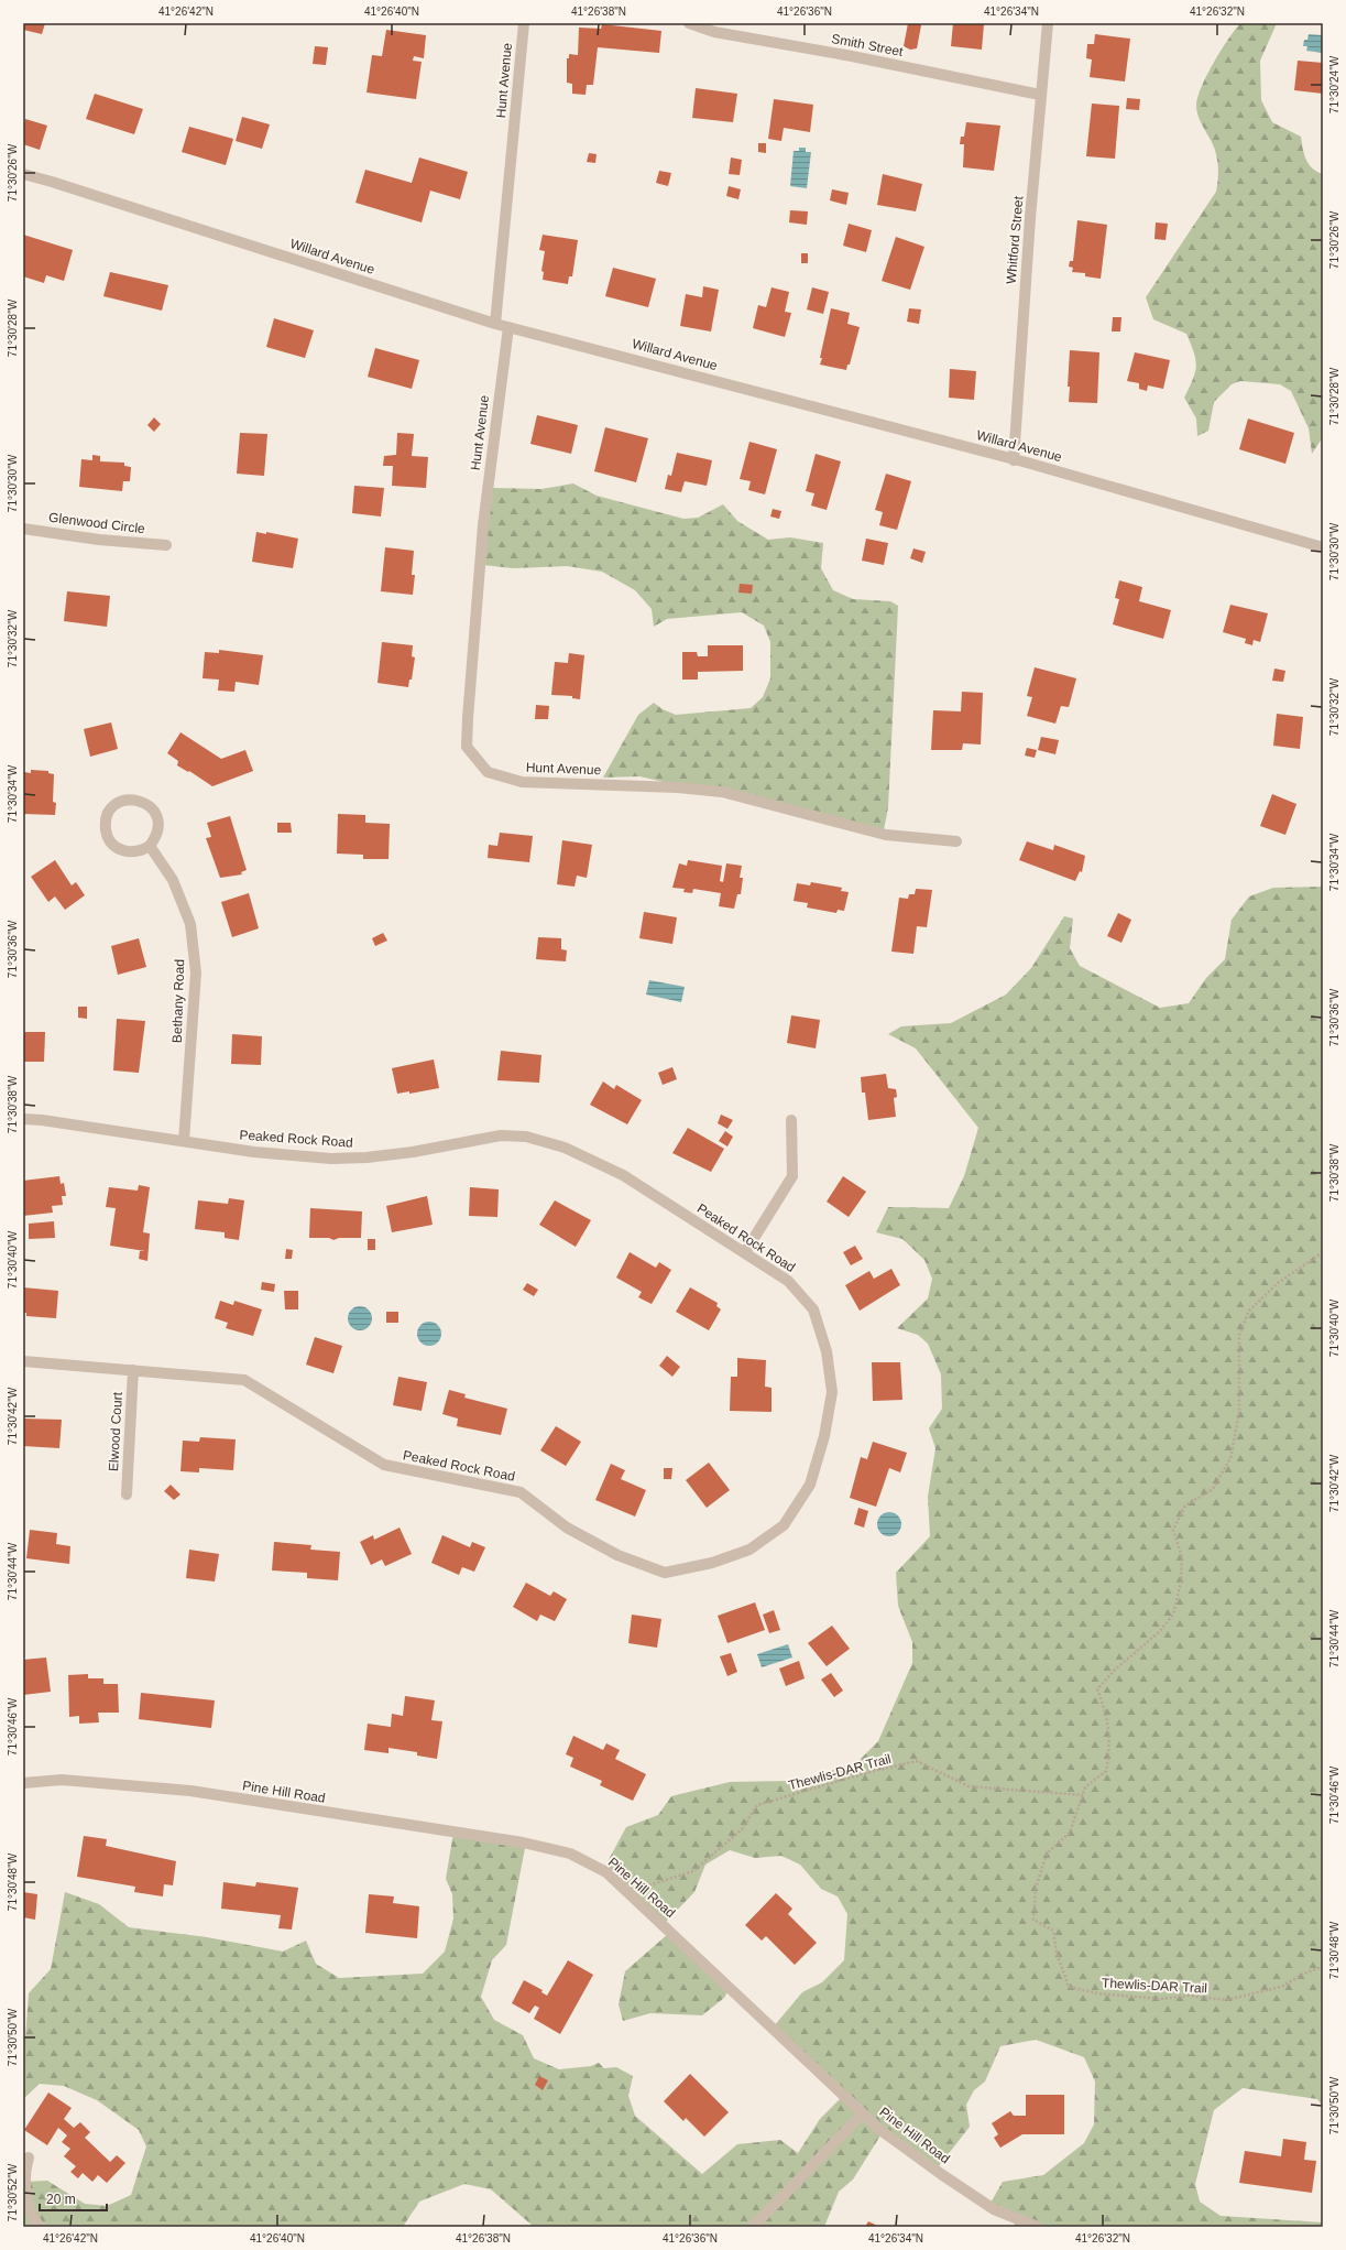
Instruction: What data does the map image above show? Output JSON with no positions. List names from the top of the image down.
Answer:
{
  "streets": {
    "street": [
      "Smith Street",
      "Hunt Avenue",
      "Whitford Street",
      "Willard Avenue",
      "Glenwood Circle",
      "Bethany Road",
      "Peaked Rock Road",
      "Elwood Court",
      "Pine Hill Road"
    ],
    "path": ["Thewlis-DAR Trail"]
  },
  "crossings": [
    ["Smith Street", "Whitford Street"],
    ["Hunt Avenue", "Willard Avenue"],
    ["Whitford Street", "Willard Avenue"],
    ["Bethany Road", "Peaked Rock Road"],
    ["Peaked Rock Road", "Elwood Court"],
    ["Thewlis-DAR Trail", "Pine Hill Road"]
  ],
  "scale_bar": "20 m",
  "coordinates": [
    "41°26'42\"N",
    "41°26'40\"N",
    "41°26'38\"N",
    "41°26'36\"N",
    "41°26'34\"N",
    "41°26'32\"N",
    "71°30'24\"W",
    "71°30'26\"W",
    "71°30'28\"W",
    "71°30'30\"W",
    "71°30'32\"W",
    "71°30'34\"W",
    "71°30'36\"W",
    "71°30'38\"W",
    "71°30'40\"W",
    "71°30'42\"W",
    "71°30'44\"W",
    "71°30'46\"W",
    "71°30'48\"W",
    "71°30'50\"W",
    "71°30'52\"W"
  ]
}
